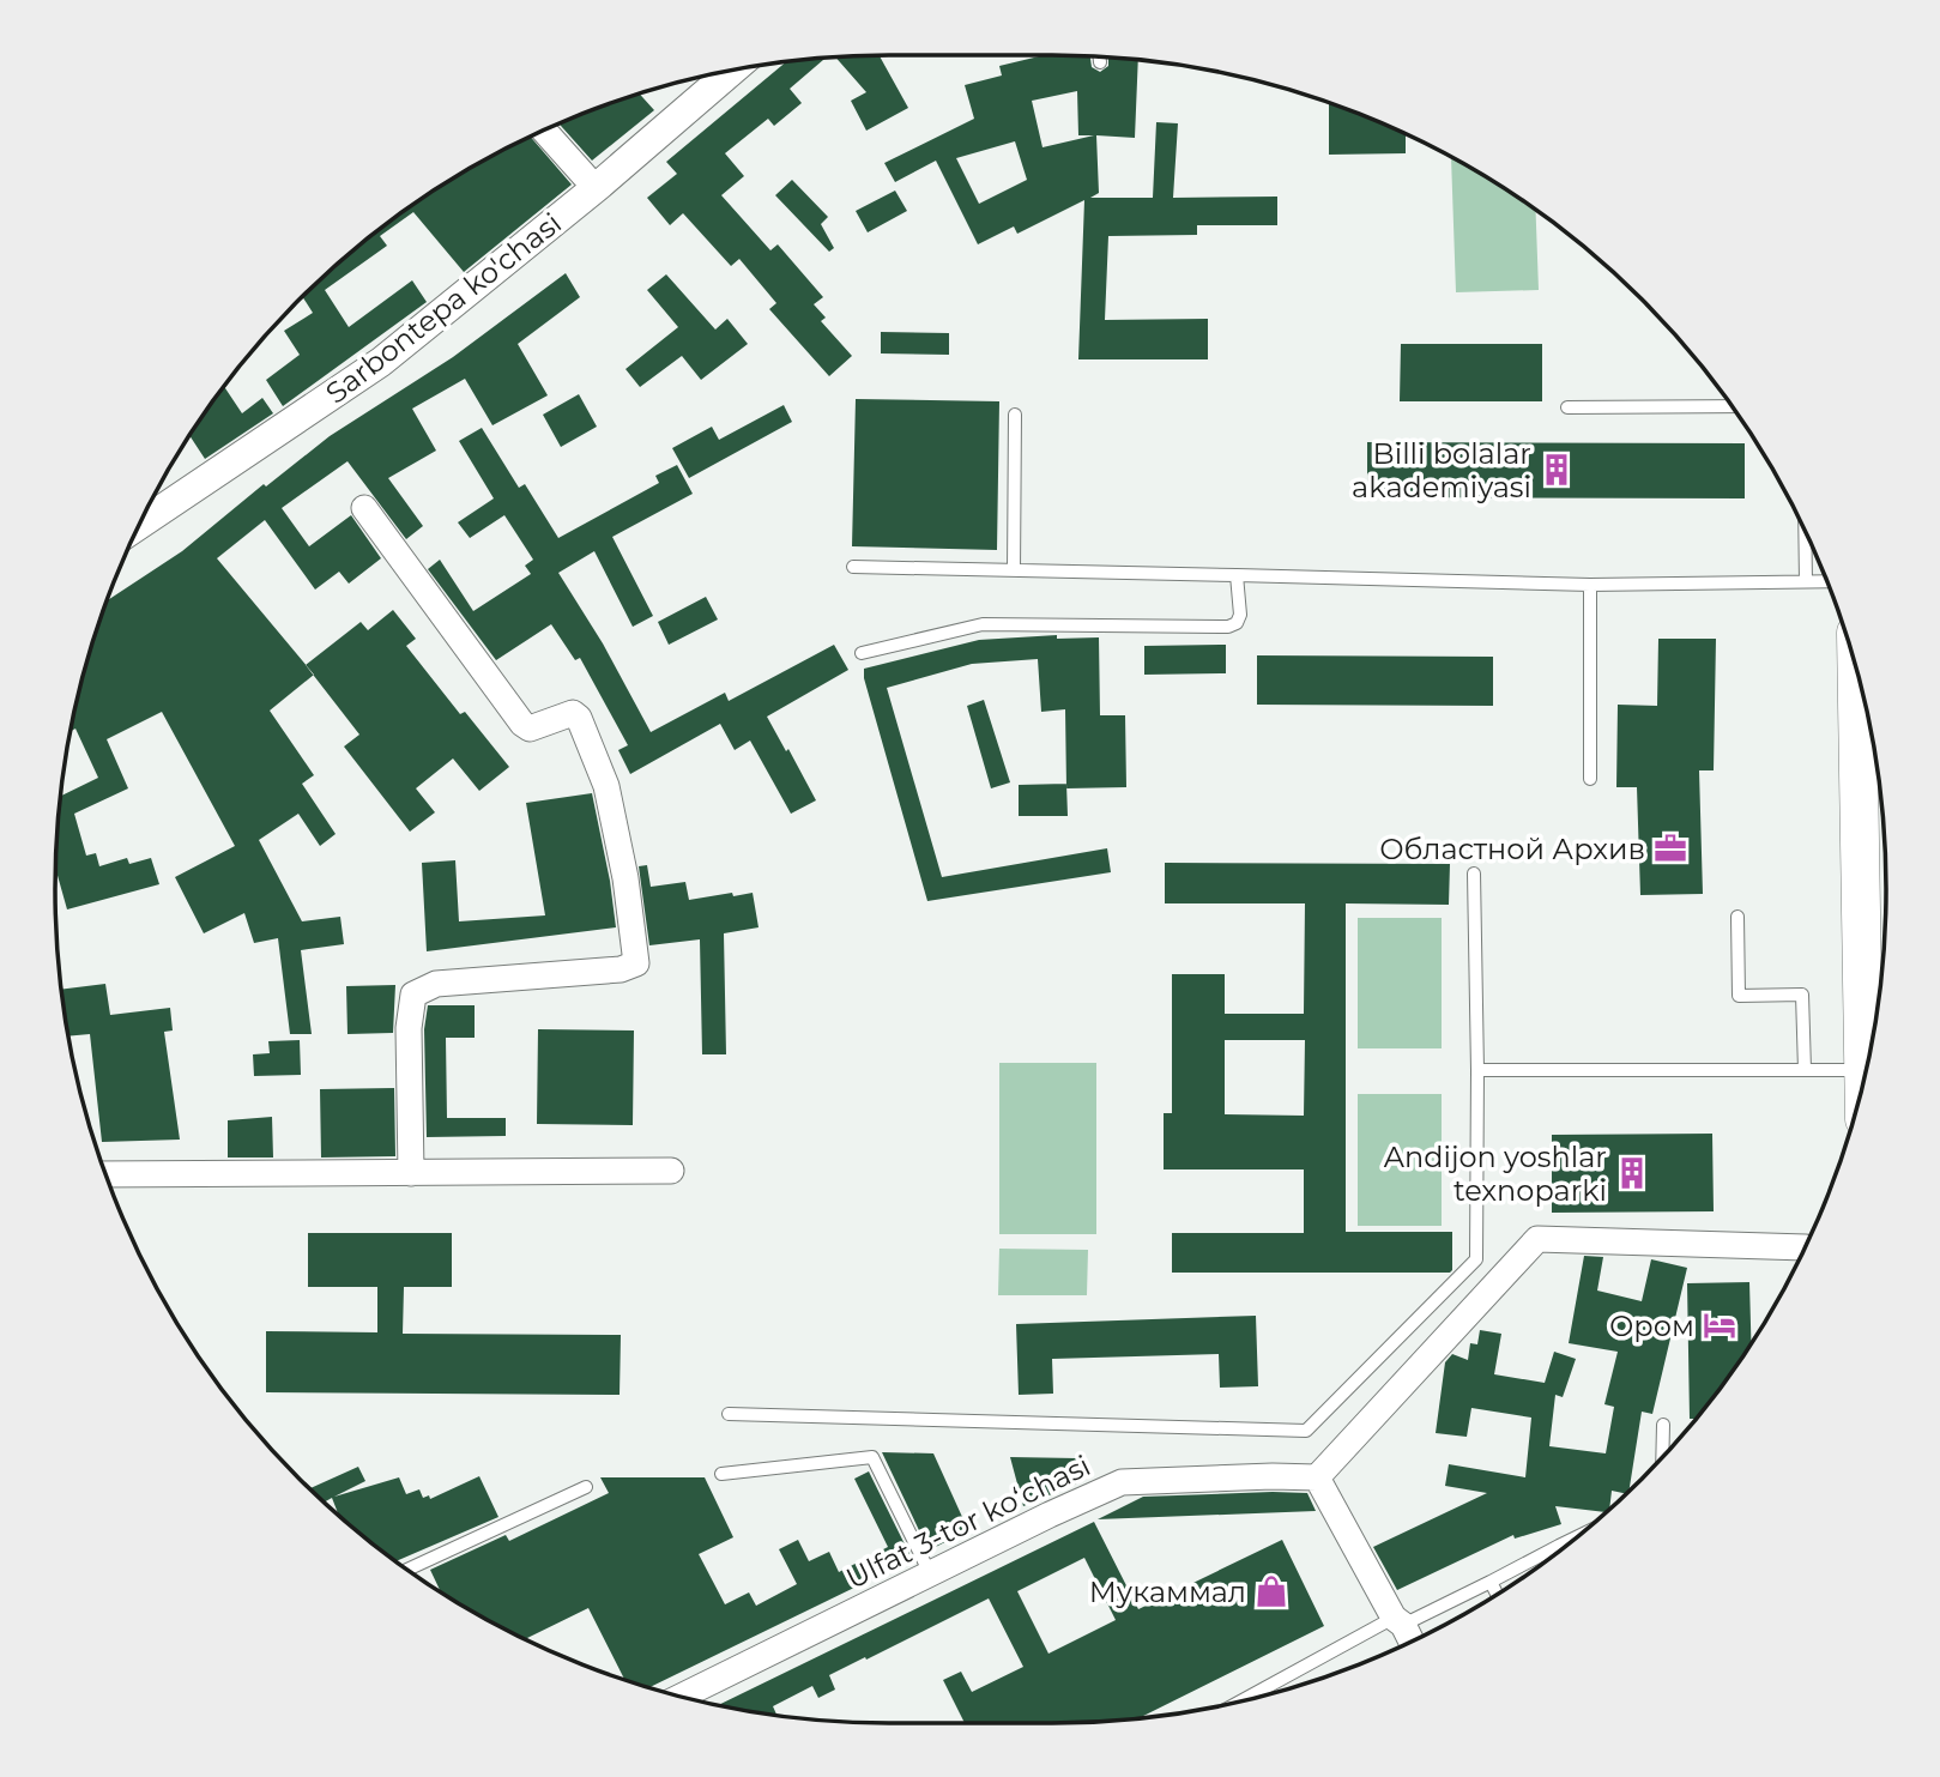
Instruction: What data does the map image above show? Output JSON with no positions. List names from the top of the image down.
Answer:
{
  "streets": {
    "street": ["Sarbontepa ko'chasi", "Ulfat 3-tor koʻchasi"]
  },
  "places": {
    "building": ["Billi bolalar akademiyasi", "Andijon yoshlar texnoparki"],
    "office": ["Областной Архив"],
    "hotel": ["Ором"],
    "shop": ["Мукаммал"]
  }
}
